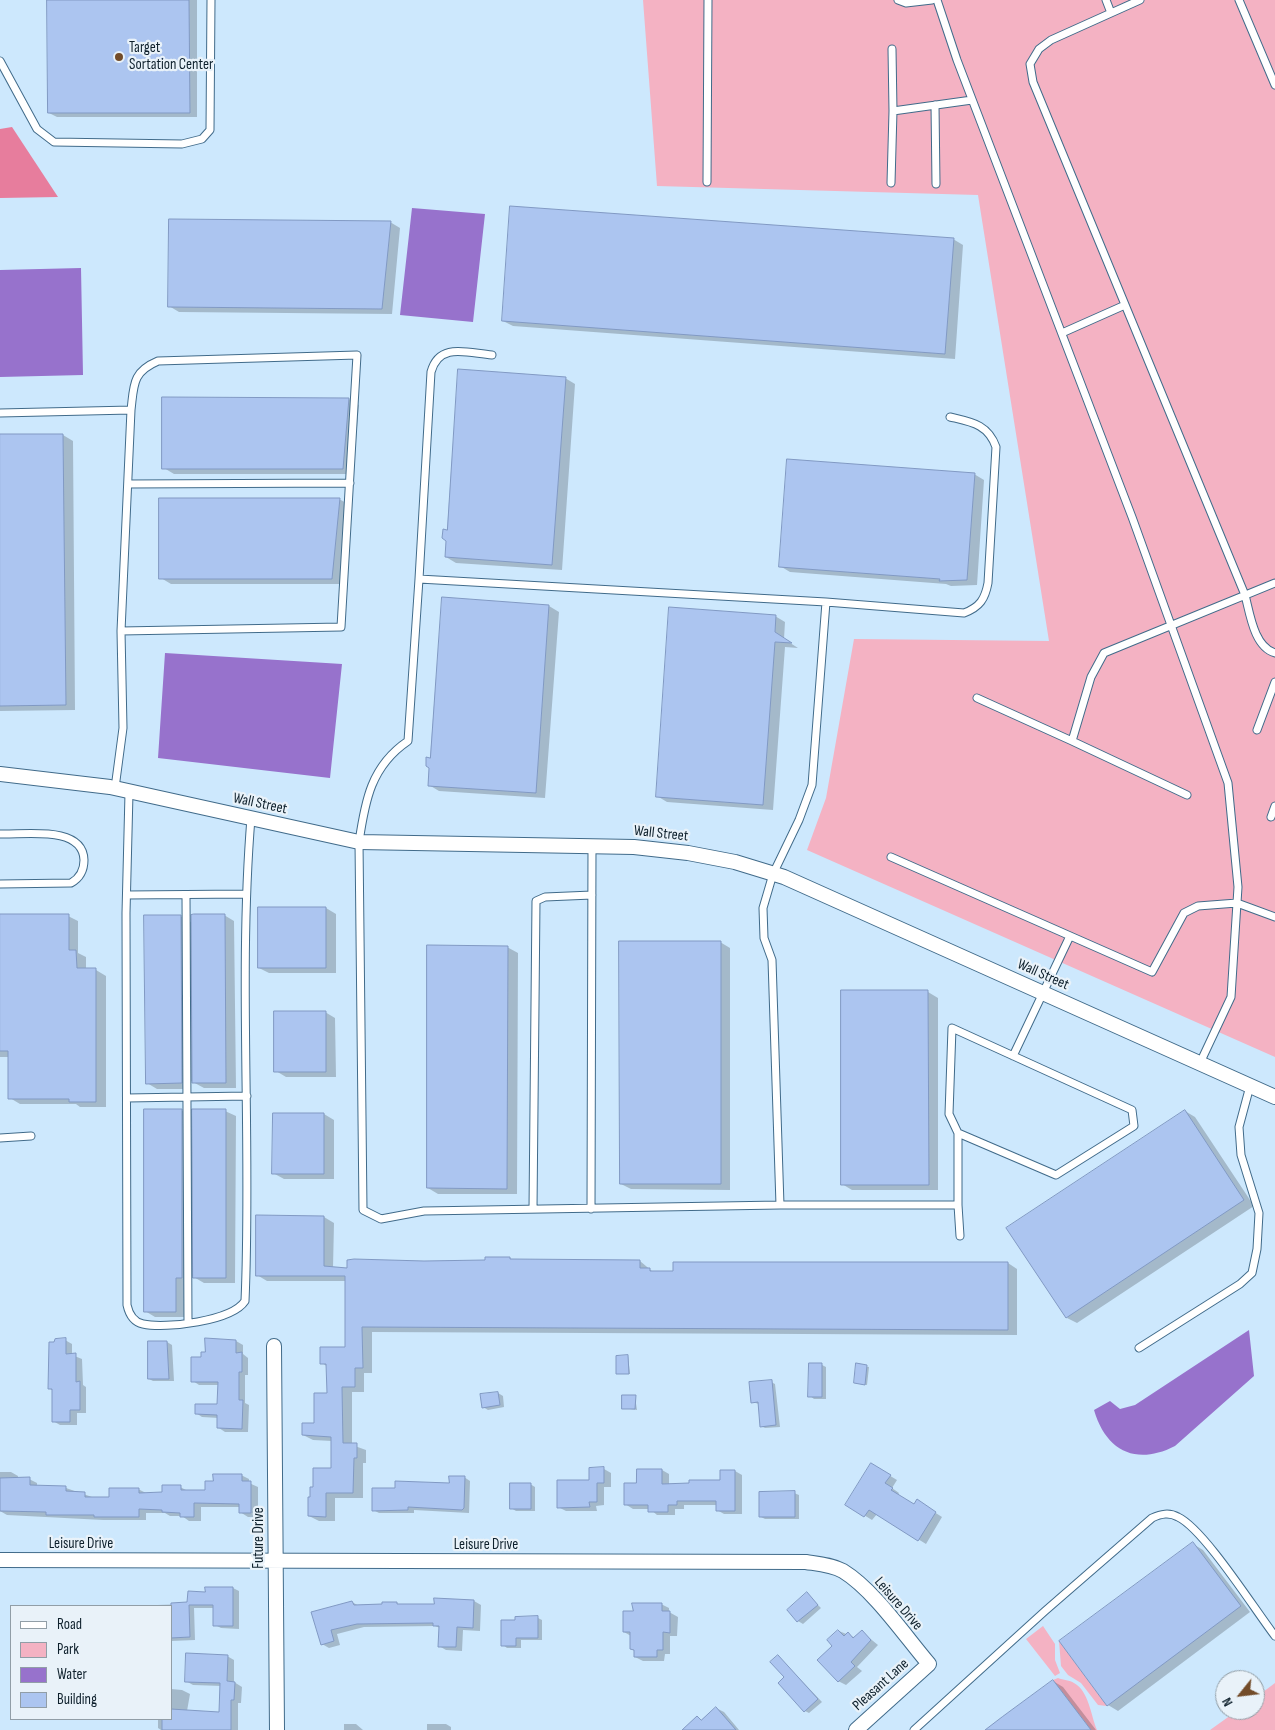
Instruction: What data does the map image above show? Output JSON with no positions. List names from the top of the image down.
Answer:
{
  "streets": {
    "street": [
      "Wall Street",
      "Future Drive",
      "Leisure Drive",
      "Pleasant Lane"
    ]
  },
  "crossings": [
    ["Future Drive", "Leisure Drive"],
    ["Leisure Drive", "Pleasant Lane"]
  ],
  "places": ["Target Sortation Center"],
  "legend": [
    "Road",
    "Park",
    "Water",
    "Building"
  ],
  "north": "bottom left"
}
